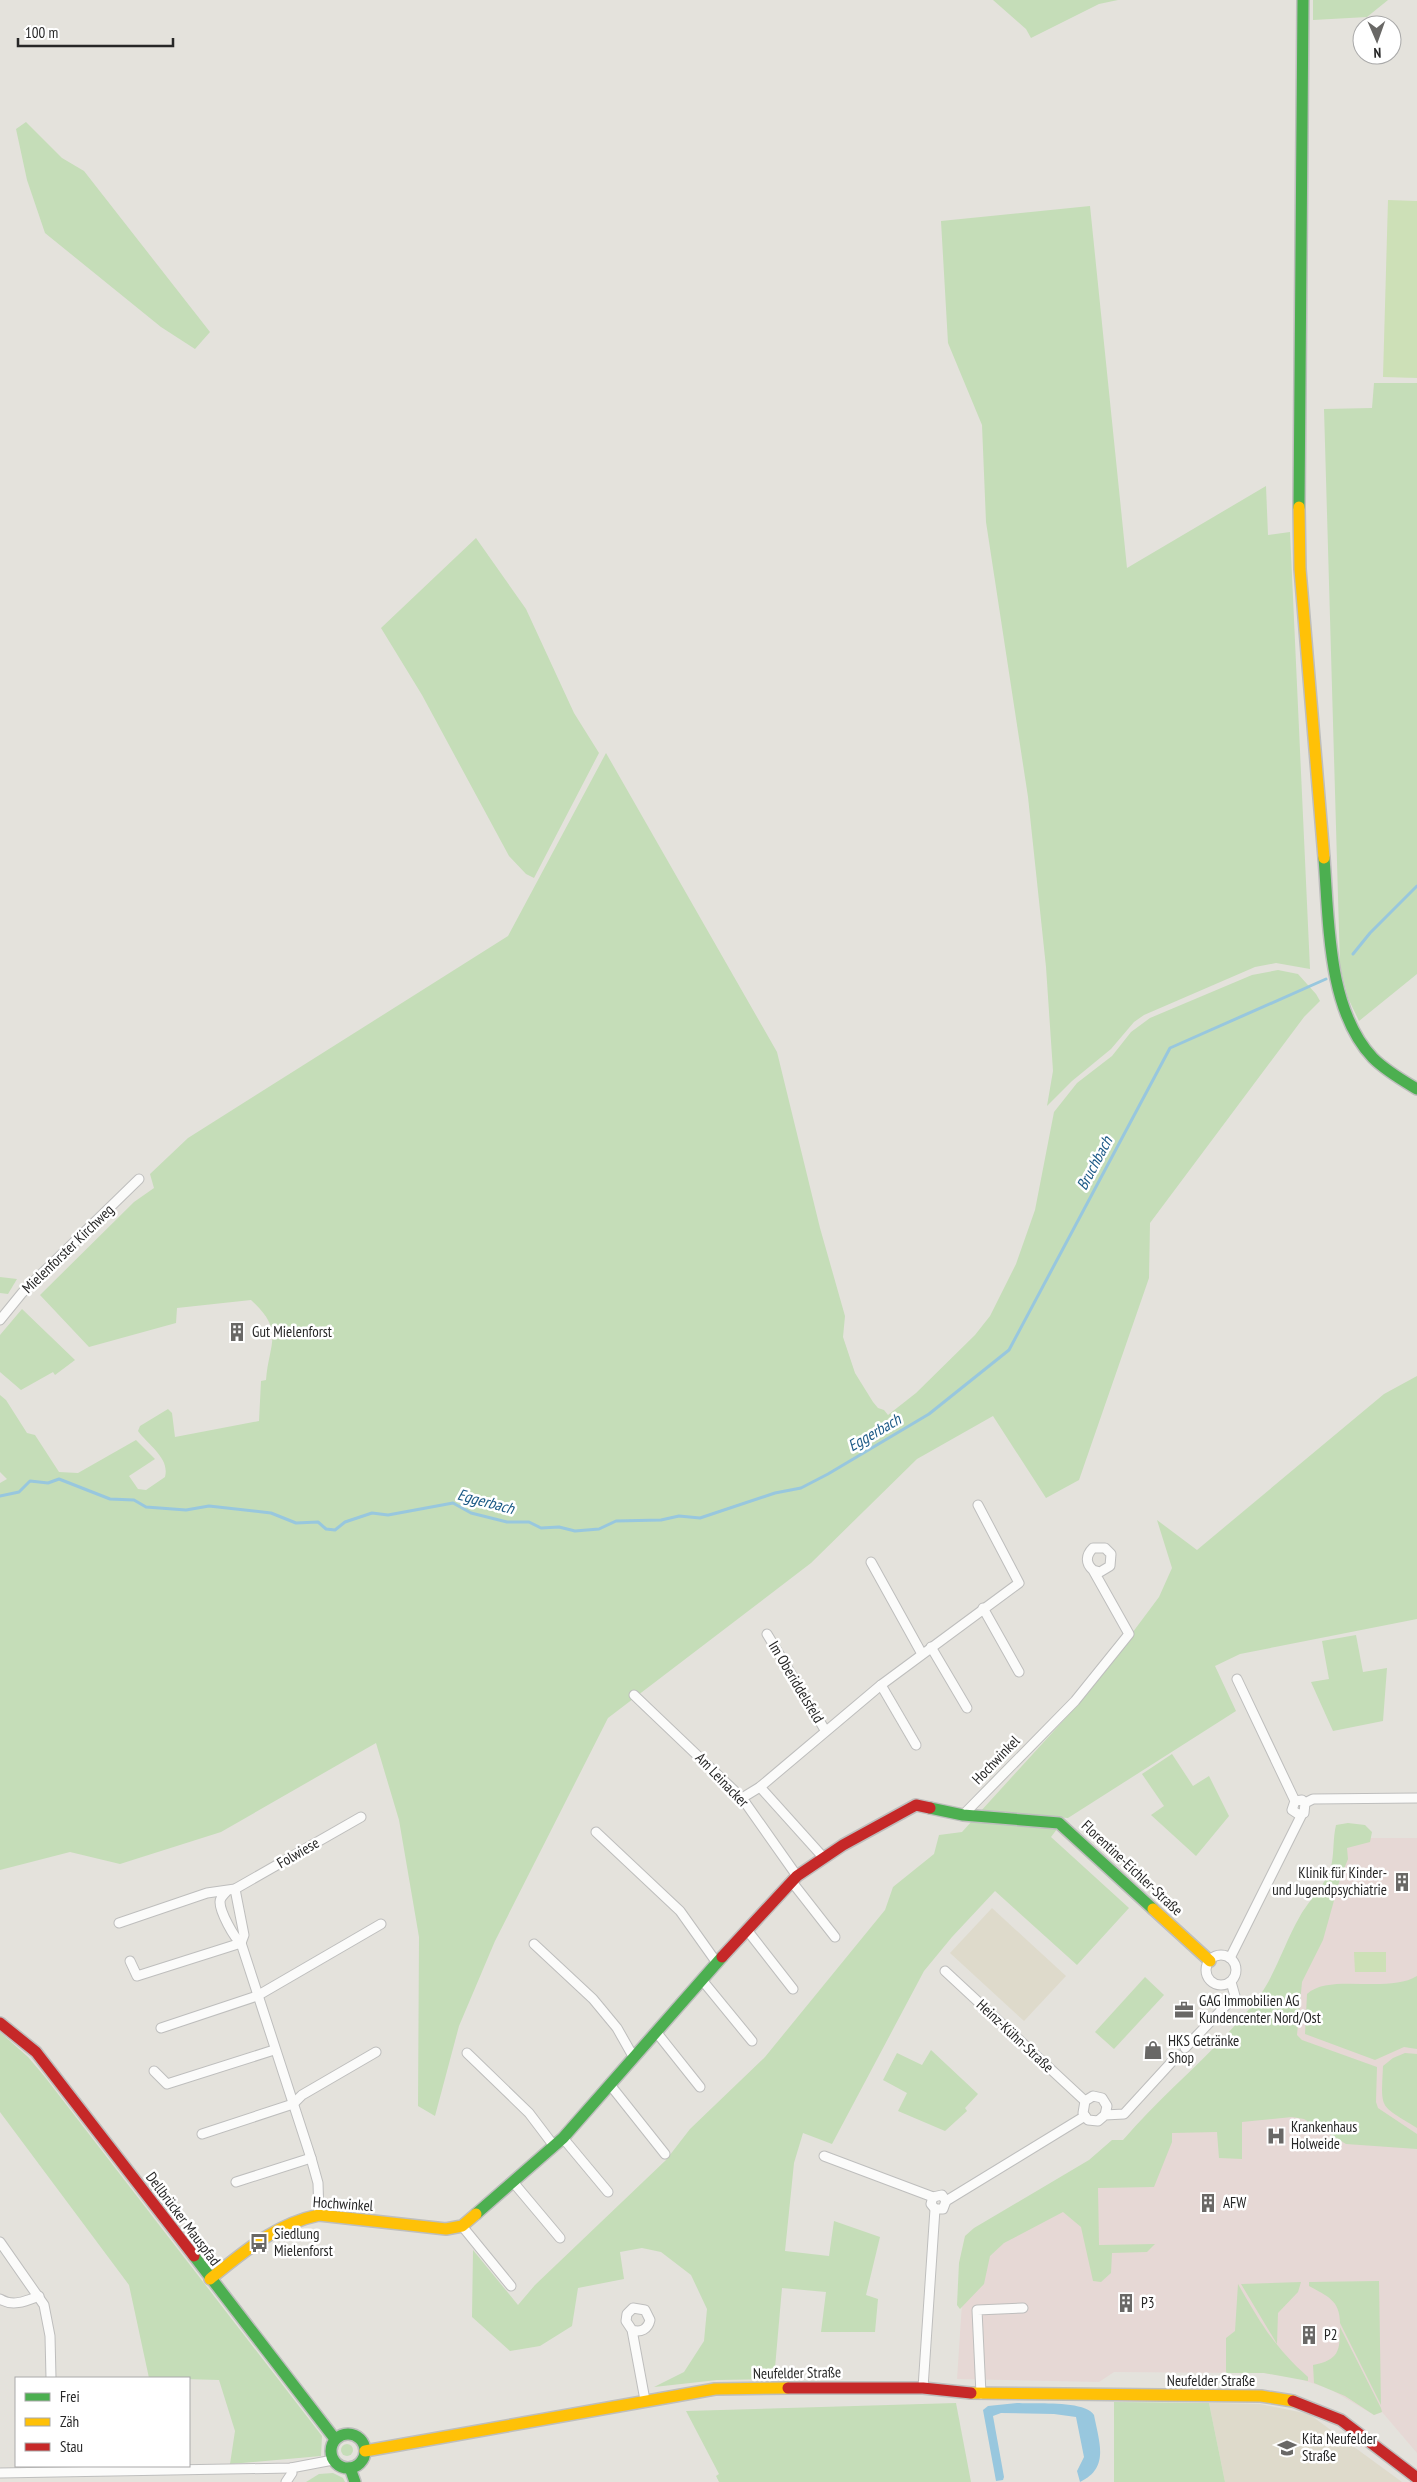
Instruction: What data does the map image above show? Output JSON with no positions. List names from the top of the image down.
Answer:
{
  "streets": {
    "street": [
      "Mielenforster Kirchweg",
      "Im Oberiddelsfeld",
      "Hochwinkel",
      "Am Leinacker",
      "Folwiese",
      "Florentine-Eichler-Straße",
      "Heinz-Kühn-Straße",
      "Dellbrücker Mauspfad",
      "Neufelder Straße"
    ]
  },
  "crossings": [
    ["Im Oberiddelsfeld", "Am Leinacker"],
    ["Hochwinkel", "Florentine-Eichler-Straße"],
    ["Hochwinkel", "Dellbrücker Mauspfad"],
    ["Dellbrücker Mauspfad", "Neufelder Straße"]
  ],
  "water": ["Bruchbach", "Eggerbach"],
  "places": {
    "building": [
      "Gut Mielenforst",
      "Klinik für Kinder- und Jugendpsychiatrie",
      "AFW",
      "P3",
      "P2"
    ],
    "office": ["GAG Immobilien AG Kundencenter Nord/Ost"],
    "shop": ["HKS Getränke Shop"],
    "hospital": ["Krankenhaus Holweide"],
    "bus stop": ["Siedlung Mielenforst"],
    "school or university": ["Kita Neufelder Straße"]
  },
  "legend": ["Frei", "Zäh", "Stau"],
  "scale_bar": "100 m",
  "north": "bottom"
}
